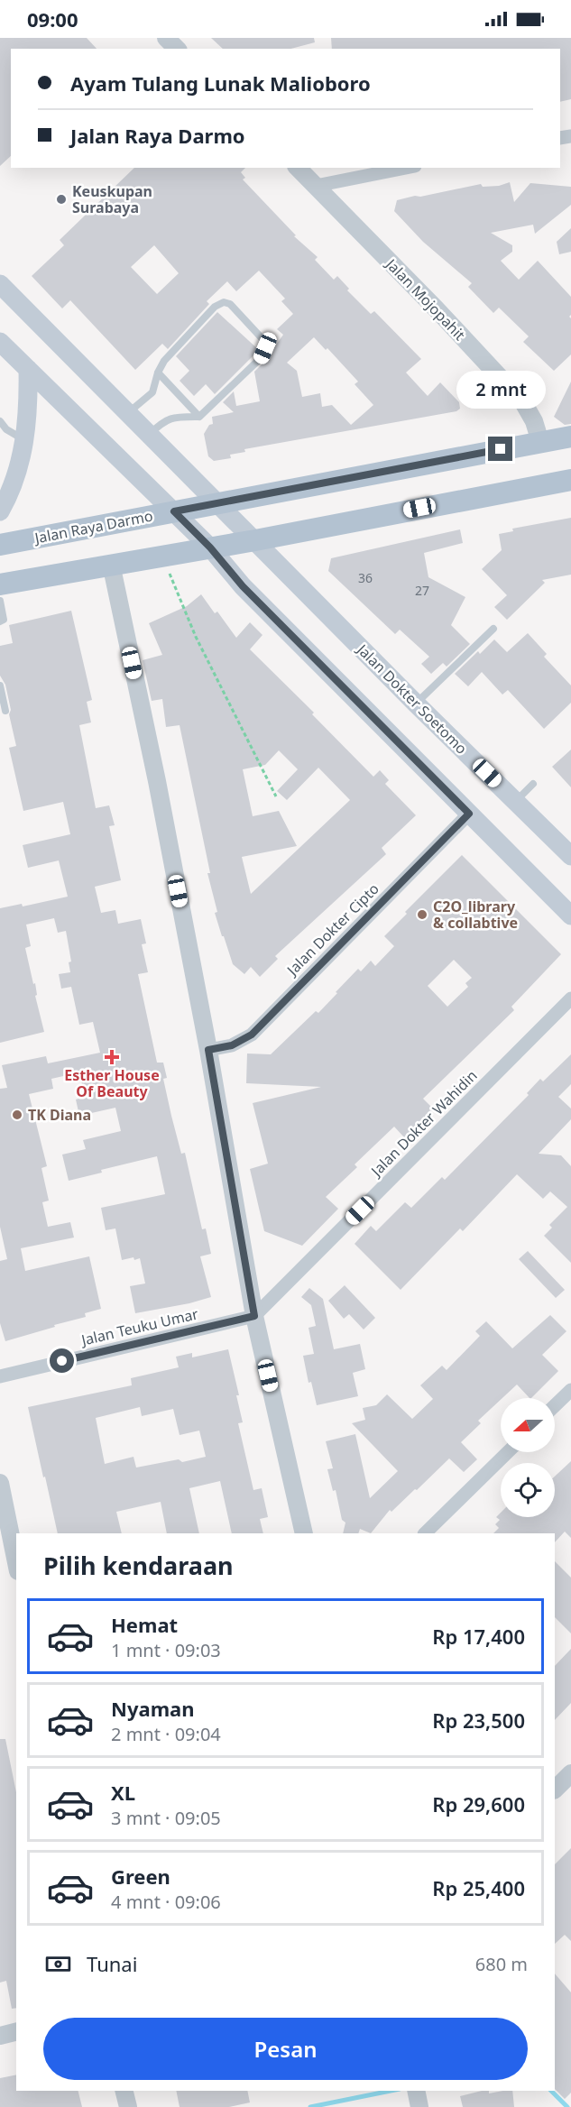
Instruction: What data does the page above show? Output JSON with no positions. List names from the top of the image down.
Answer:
{
  "streets": {
    "main road": ["Jalan Raya Darmo", "Jalan Dokter Soetomo"],
    "street": [
      "Jalan Mojopahit",
      "Jalan Dokter Cipto",
      "Jalan Dokter Wahidin",
      "Jalan Teuku Umar"
    ]
  },
  "crossings": [
    ["Jalan Mojopahit", "Jalan Raya Darmo"],
    ["Jalan Raya Darmo", "Jalan Dokter Soetomo"],
    ["Jalan Dokter Wahidin", "Jalan Teuku Umar"]
  ],
  "places": {
    "other": ["Keuskupan Surabaya", "C2O_library & collabtive", "TK Diana"],
    "health": ["Esther House Of Beauty"]
  },
  "house_numbers": ["36", "27"],
  "north": "left",
  "page": {
    "status": "09:00",
    "banner": ["Ayam Tulang Lunak Malioboro", "Jalan Raya Darmo"],
    "bubble": "2 mnt",
    "heading": "Pilih kendaraan",
    "list": [
      {
        "name": "Hemat",
        "note": "1 mnt · 09:03",
        "value": "Rp 17,400"
      },
      {
        "name": "Nyaman",
        "note": "2 mnt · 09:04",
        "value": "Rp 23,500"
      },
      {
        "name": "XL",
        "note": "3 mnt · 09:05",
        "value": "Rp 29,600"
      },
      {
        "name": "Green",
        "note": "4 mnt · 09:06",
        "value": "Rp 25,400"
      }
    ],
    "pay": ["Tunai", "680 m"],
    "buttons": "Pesan"
  }
}
